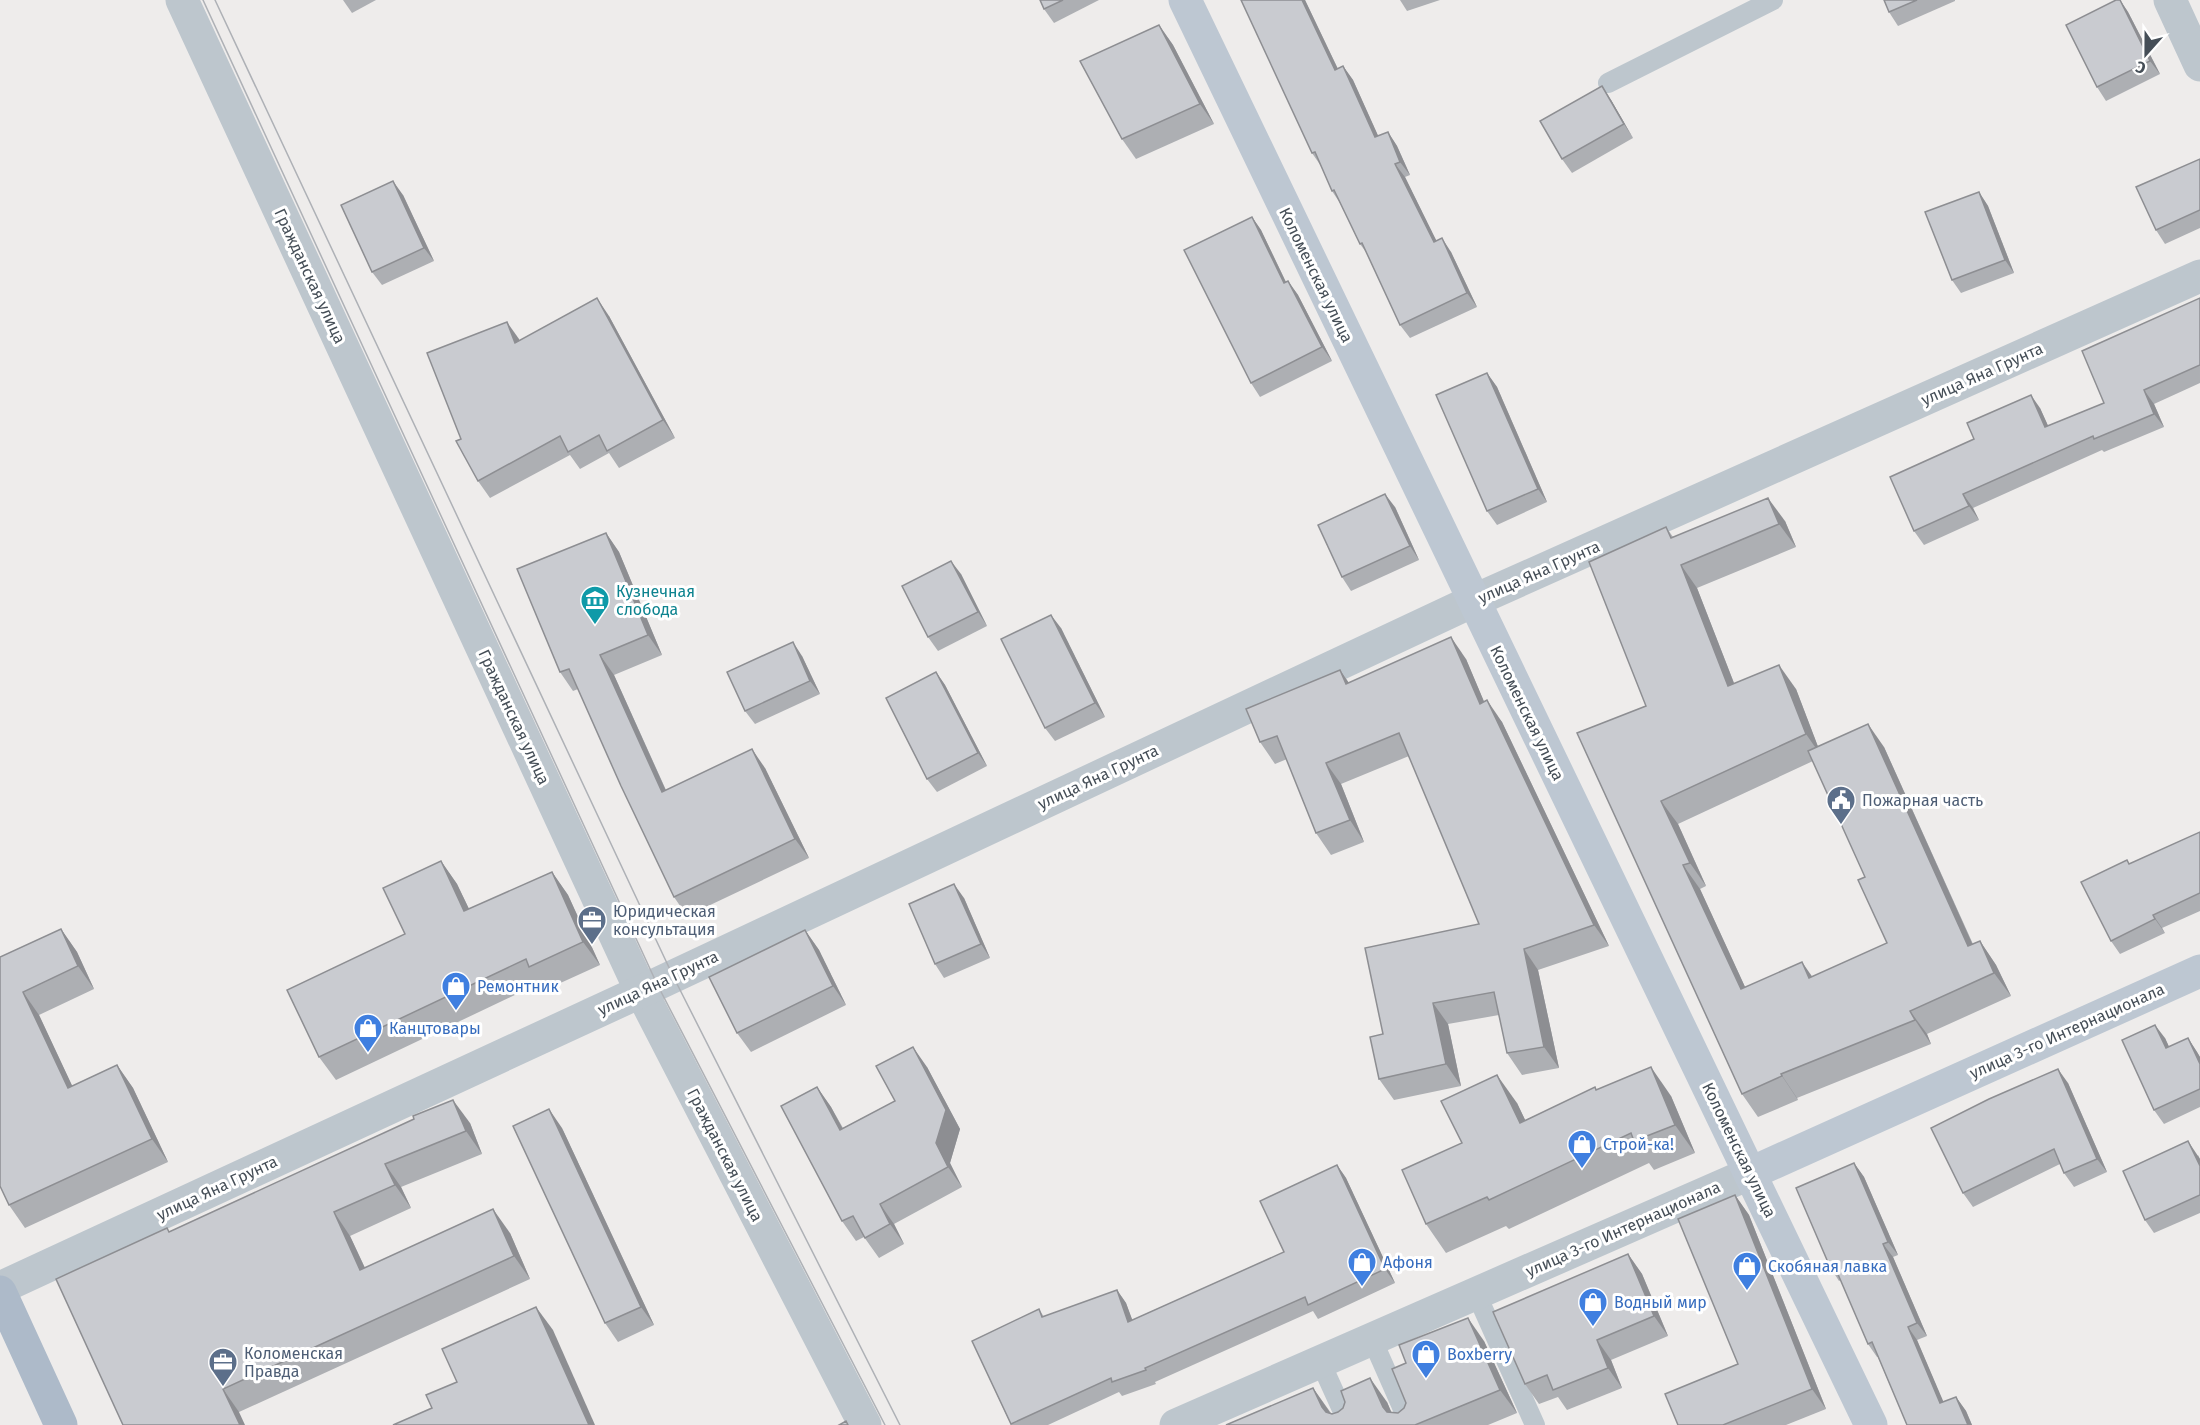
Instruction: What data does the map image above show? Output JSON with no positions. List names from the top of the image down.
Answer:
{
  "streets": {
    "street": [
      "Коломенская улица",
      "Гражданская улица",
      "улица Яна Грунта",
      "улица 3-го Интернационала"
    ]
  },
  "crossings": [
    ["Коломенская улица", "улица Яна Грунта"],
    ["Коломенская улица", "улица 3-го Интернационала"],
    ["Гражданская улица", "улица Яна Грунта"]
  ],
  "places": {
    "museum": ["Кузнечная слобода"],
    "public building": ["Пожарная часть"],
    "office": ["Юридическая консультация", "Коломенская Правда"],
    "shop": [
      "Ремонтник",
      "Канцтовары",
      "Строй-ка!",
      "Афоня",
      "Скобяная лавка",
      "Водный мир",
      "Boxberry"
    ]
  },
  "north": "bottom"
}
